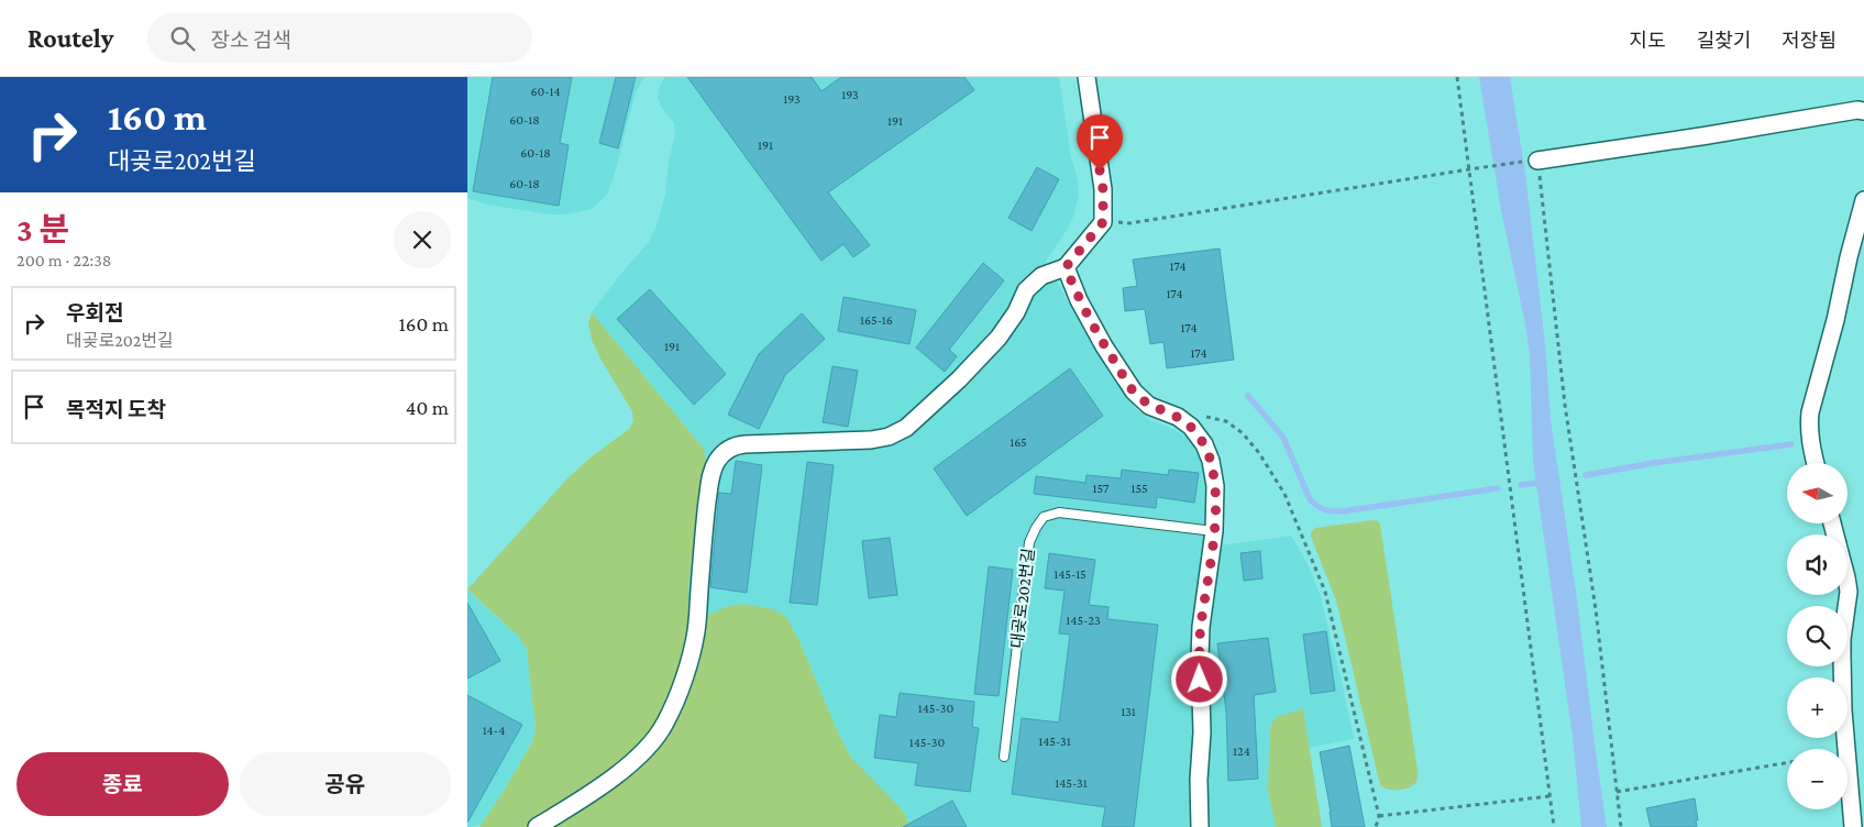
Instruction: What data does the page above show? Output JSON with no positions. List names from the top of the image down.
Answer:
{
  "streets": {
    "lane": ["대곶로202번길"]
  },
  "house_numbers": [
    "60-14",
    "193",
    "193",
    "60-18",
    "191",
    "191",
    "60-18",
    "60-18",
    "174",
    "174",
    "165-16",
    "174",
    "191",
    "174",
    "165",
    "157",
    "155",
    "145-15",
    "145-23",
    "145-30",
    "131",
    "14-4",
    "145-31",
    "145-30",
    "124",
    "145-31"
  ],
  "north": "left",
  "page": {
    "header": "Routely",
    "search": "장소 검색",
    "nav": ["지도", "길찾기", "저장됨"],
    "turn": ["160 m", "대곶로202번길"],
    "heading": ["3 분", "200 m · 22:38"],
    "list": [
      {
        "name": "우회전",
        "note": "대곶로202번길",
        "value": "160 m"
      },
      {
        "name": "목적지 도착",
        "value": "40 m"
      }
    ],
    "map_buttons": ["+", "−"],
    "buttons": ["종료", "공유"]
  }
}
